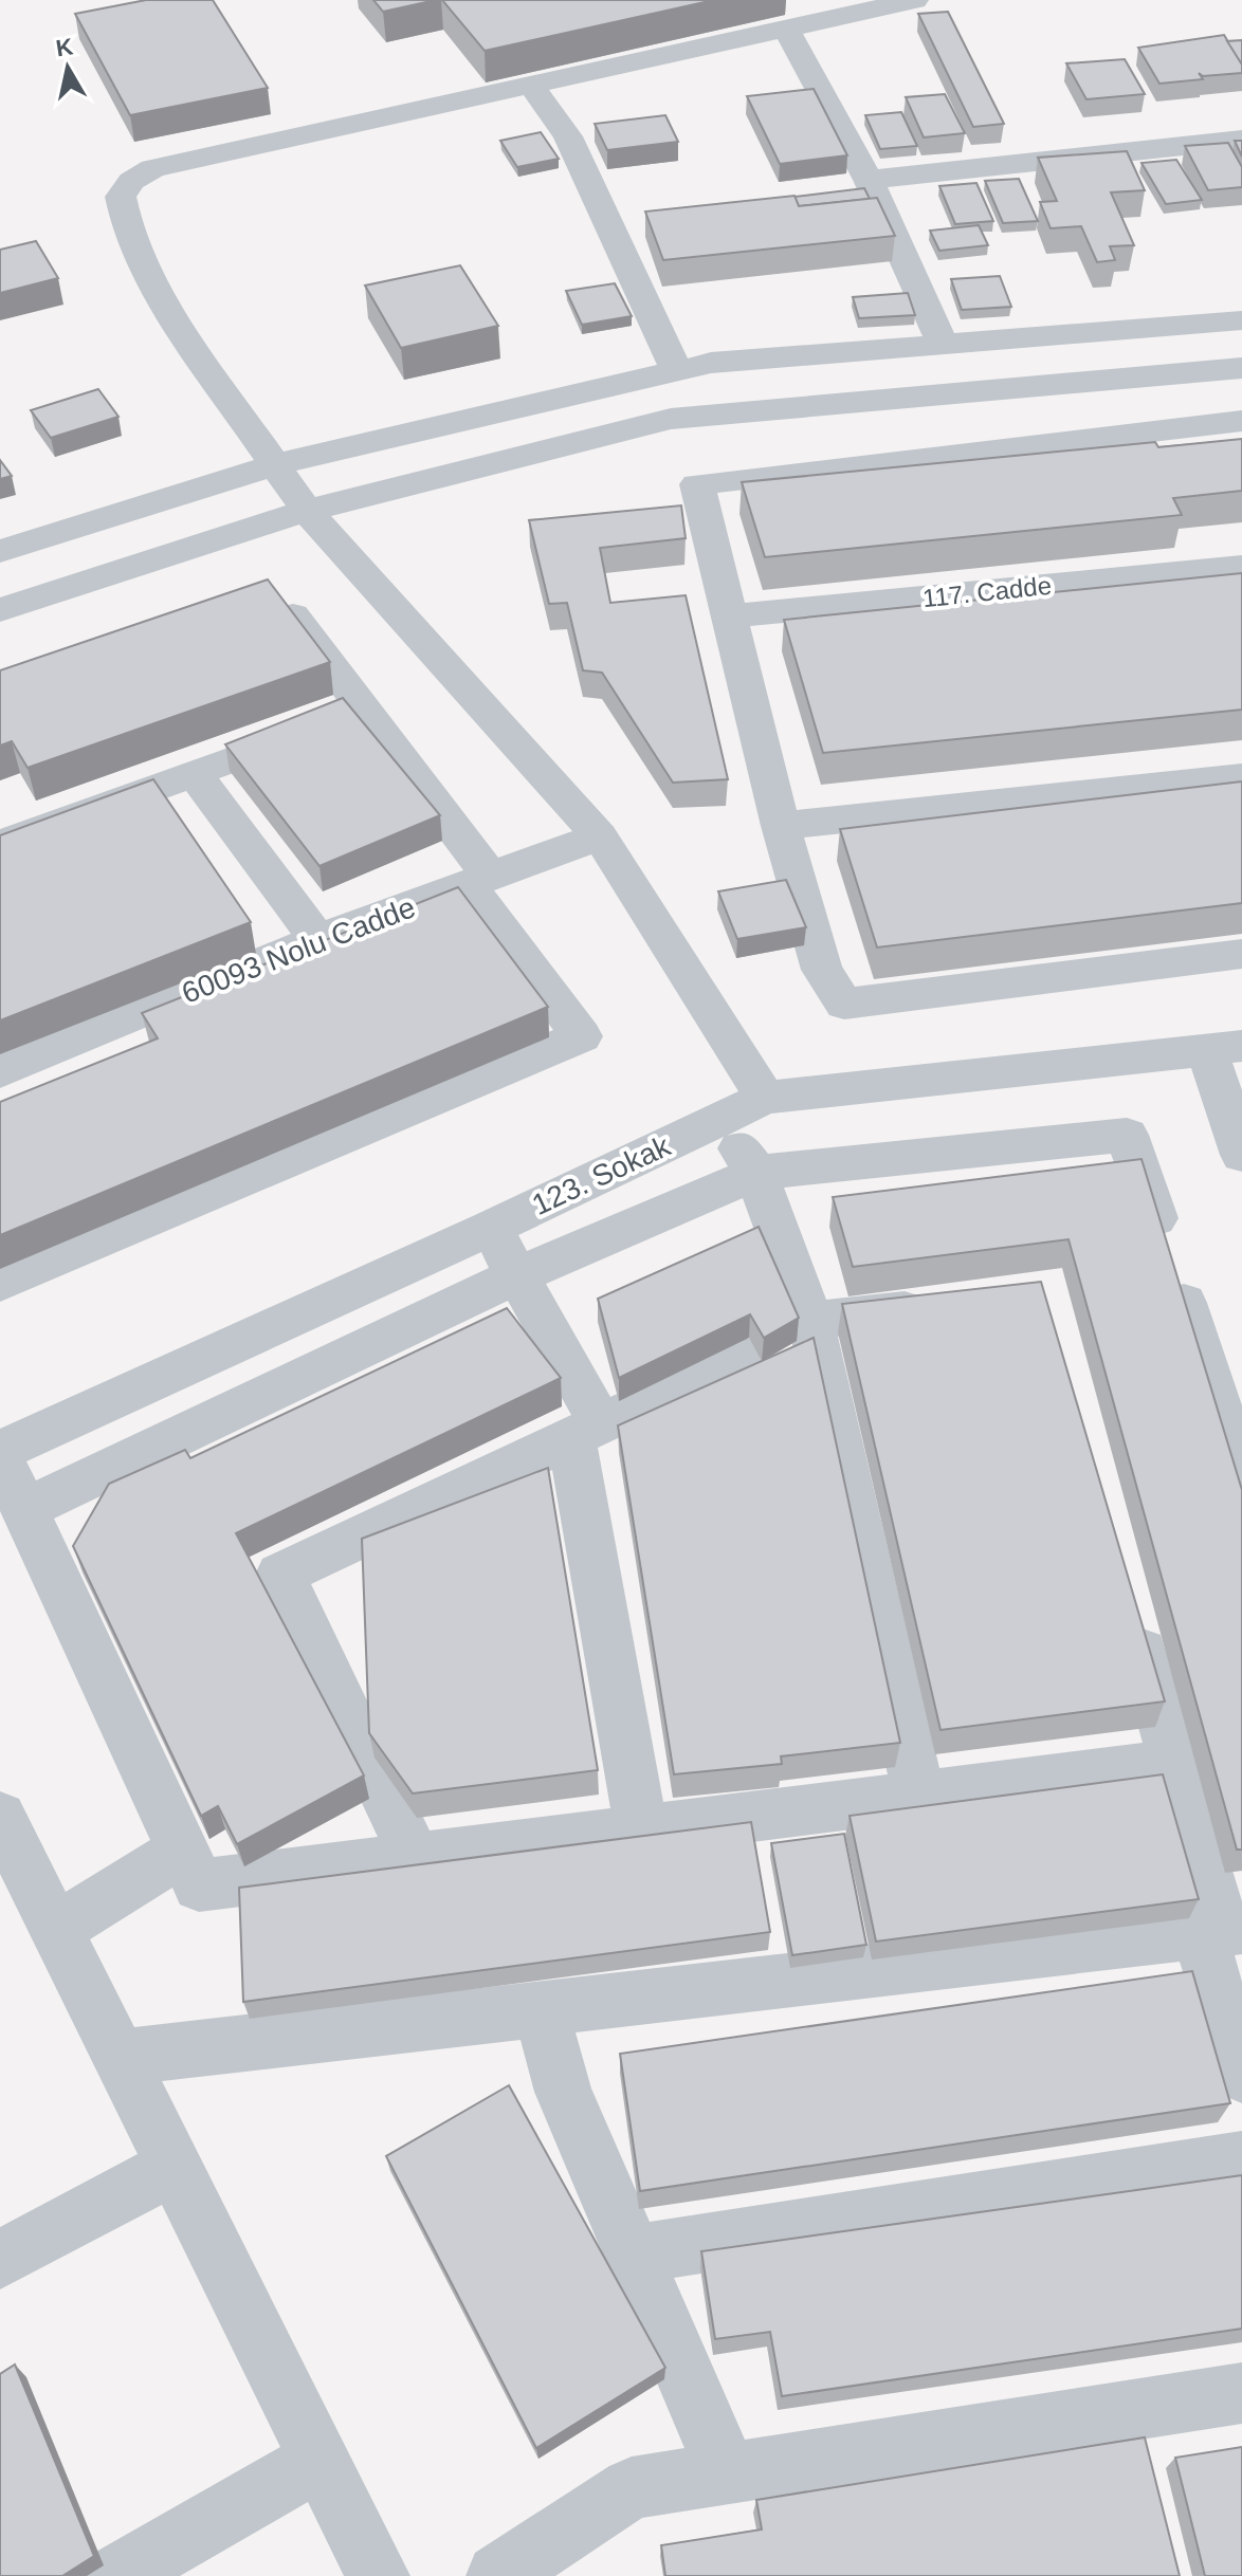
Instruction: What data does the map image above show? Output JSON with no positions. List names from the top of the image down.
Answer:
{
  "streets": {
    "street": ["117. Cadde", "60093 Nolu Cadde", "123. Sokak"]
  },
  "north": "top"
}
